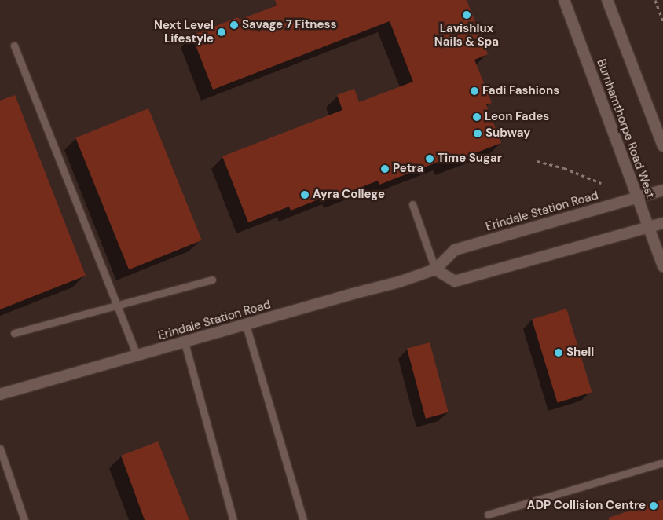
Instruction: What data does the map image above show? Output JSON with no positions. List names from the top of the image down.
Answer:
{
  "streets": {
    "street": ["Burnhamthorpe Road West", "Erindale Station Road"]
  },
  "crossings": [
    ["Burnhamthorpe Road West", "Erindale Station Road"]
  ],
  "places": [
    "Lavishlux Nails & Spa",
    "Savage 7 Fitness",
    "Next Level Lifestyle",
    "Fadi Fashions",
    "Leon Fades",
    "Subway",
    "Time Sugar",
    "Petra",
    "Ayra College",
    "Shell",
    "ADP Collision Centre"
  ]
}
